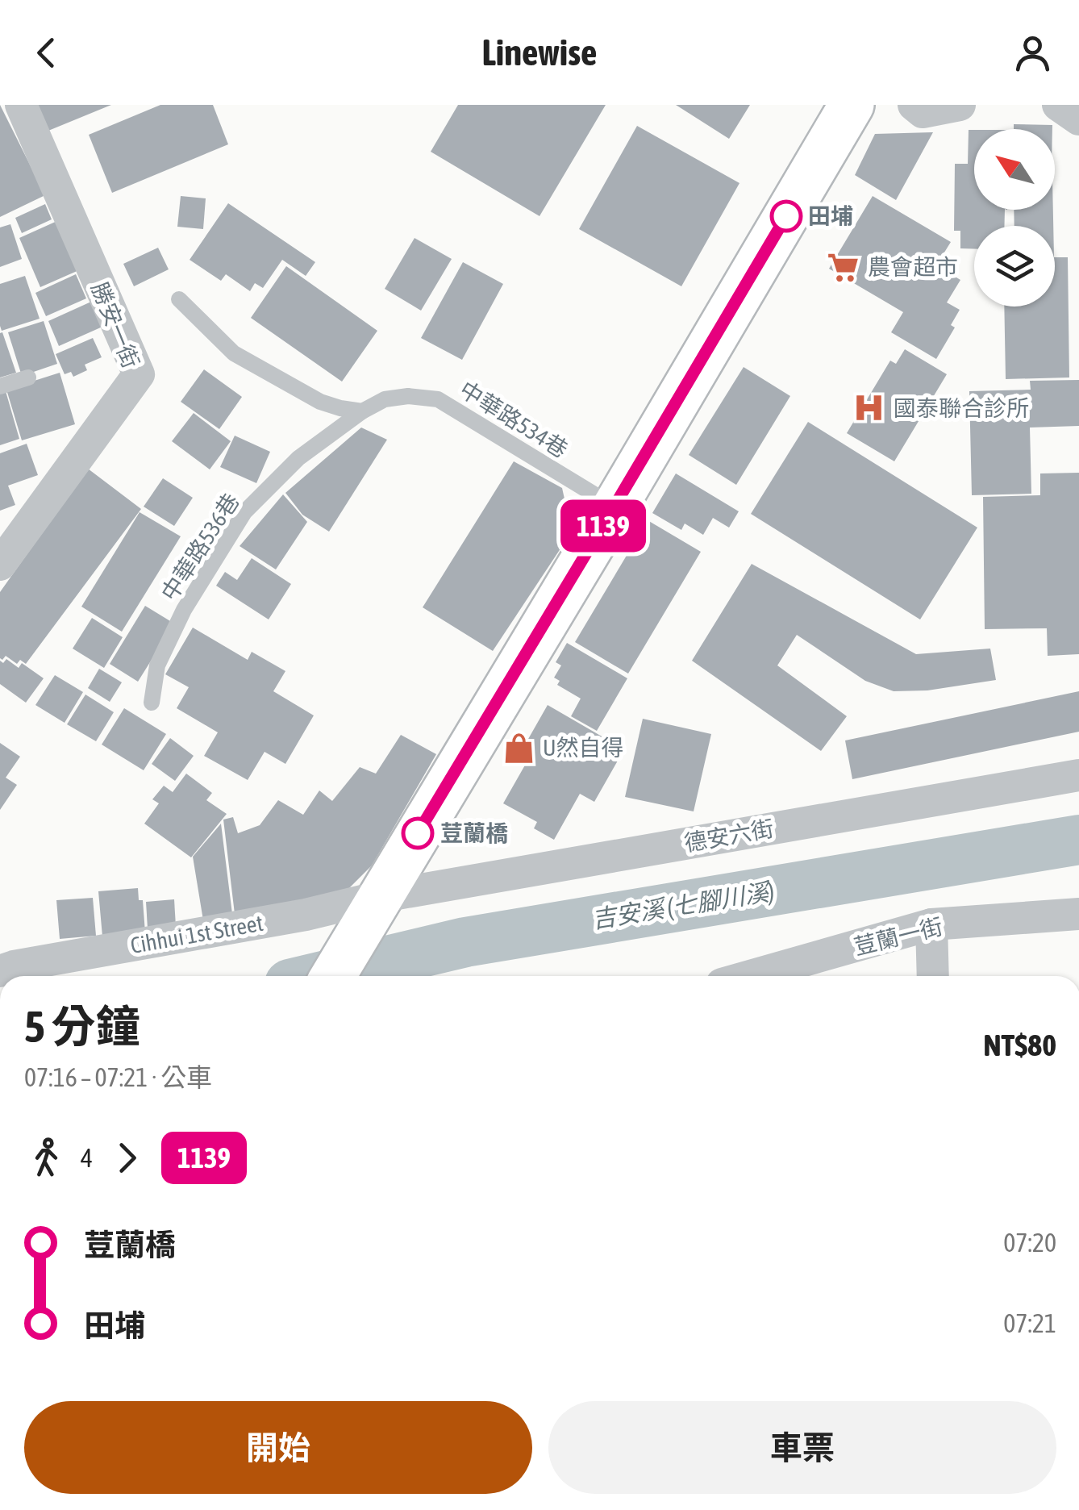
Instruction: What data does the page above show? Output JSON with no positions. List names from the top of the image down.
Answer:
{
  "streets": {
    "street": [
      "勝安一街",
      "德安六街",
      "Cihhui 1st Street",
      "荳蘭一街"
    ],
    "lane": ["中華路534巷", "中華路536巷"]
  },
  "crossings": [
    ["中華路534巷", "中華路536巷"],
    ["德安六街", "Cihhui 1st Street"]
  ],
  "water": ["吉安溪 (七腳川溪)"],
  "places": {
    "other": ["田埔", "荳蘭橋"],
    "supermarket": ["農會超市"],
    "hospital": ["國泰聯合診所"],
    "shop": ["U然自得"]
  },
  "lines": ["bus line 1139"],
  "north": "top left",
  "page": {
    "header": "Linewise",
    "on_map": "1139",
    "heading": ["5 分鐘", "07:16 – 07:21 · 公車", "NT$80"],
    "legs": ["4", "1139"],
    "list": [
      {
        "name": "荳蘭橋",
        "value": "07:20"
      },
      {
        "name": "田埔",
        "value": "07:21"
      }
    ],
    "buttons": ["開始", "車票"]
  }
}
